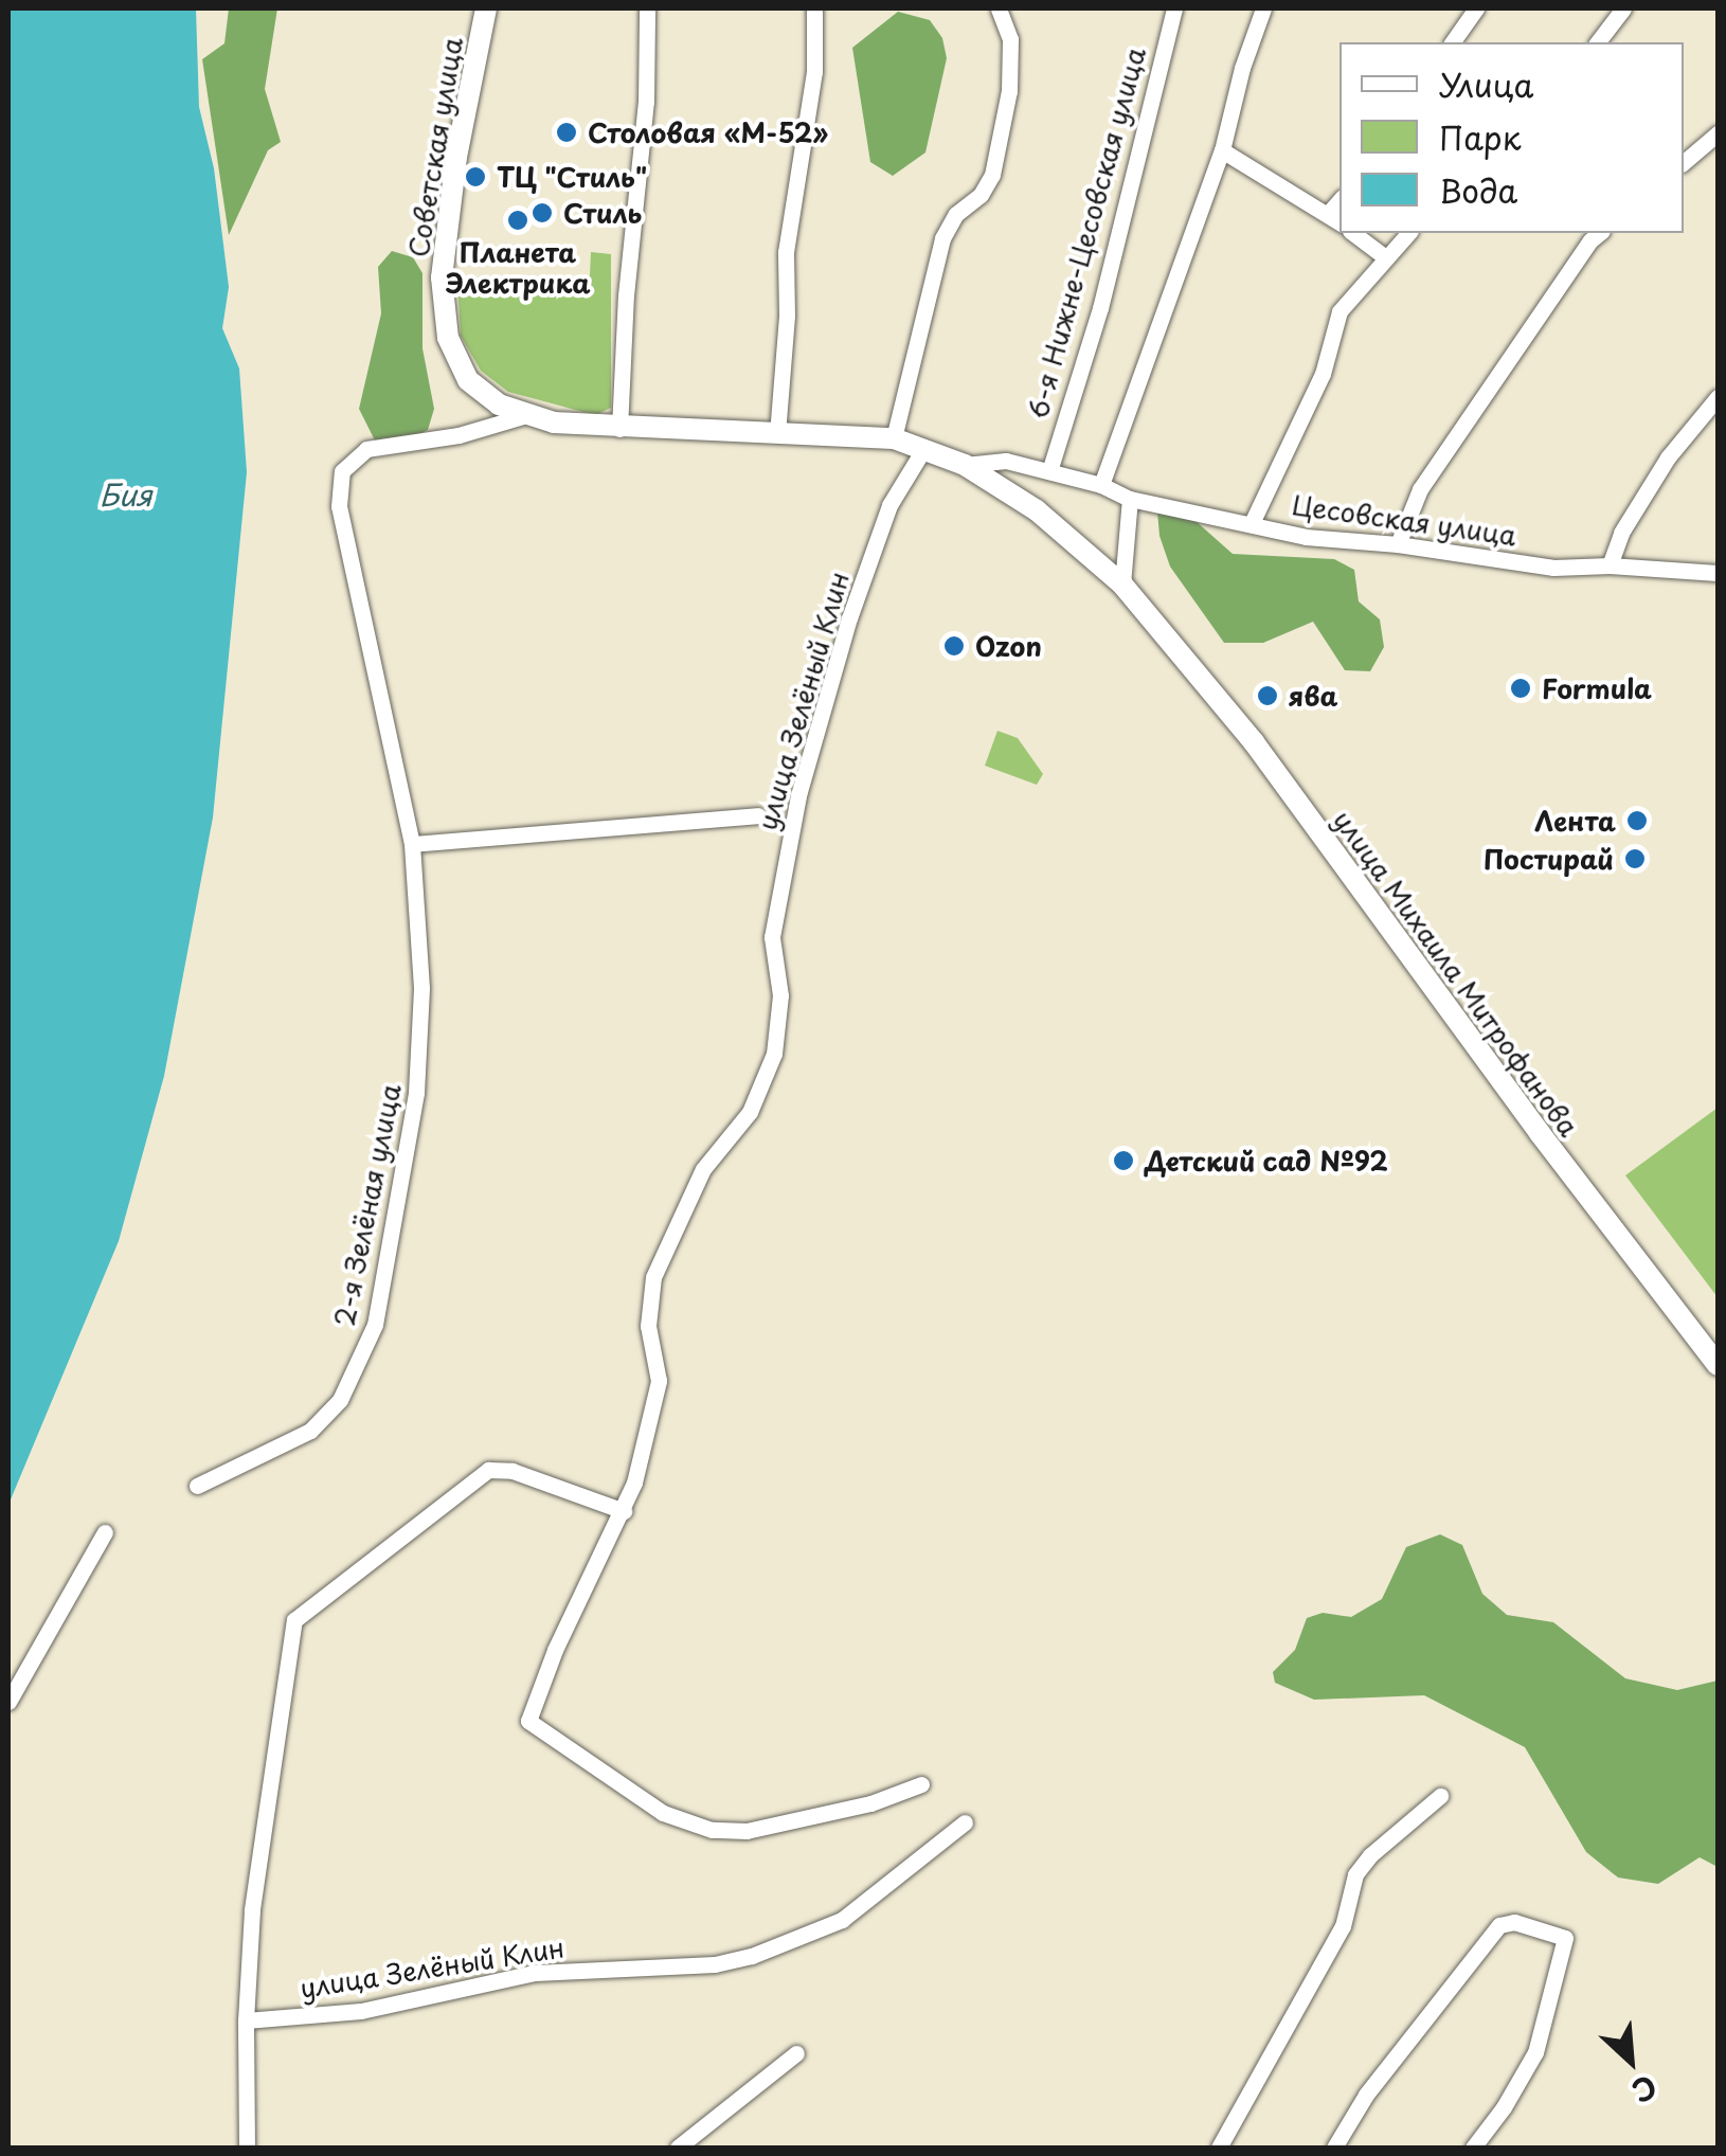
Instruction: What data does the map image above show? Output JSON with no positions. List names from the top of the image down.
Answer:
{
  "streets": {
    "main road": ["Советская улица", "улица Михаила Митрофанова"],
    "street": [
      "6-я Нижне-Цесовская улица",
      "Цесовская улица",
      "улица Зелёный Клин",
      "2-я Зелёная улица"
    ]
  },
  "crossings": [
    ["Советская улица", "улица Михаила Митрофанова"],
    ["Советская улица", "2-я Зелёная улица"],
    ["6-я Нижне-Цесовская улица", "Цесовская улица"],
    ["Цесовская улица", "улица Михаила Митрофанова"],
    ["улица Зелёный Клин", "улица Михаила Митрофанова"]
  ],
  "water": ["Бия"],
  "places": [
    "Столовая «М-52»",
    "ТЦ \"Стиль\"",
    "Стиль",
    "Планета Электрика",
    "Ozon",
    "Formula",
    "ява",
    "Лента",
    "Постирай",
    "Детский сад №92"
  ],
  "legend": ["Улица", "Парк", "Вода"],
  "north": "bottom right"
}
